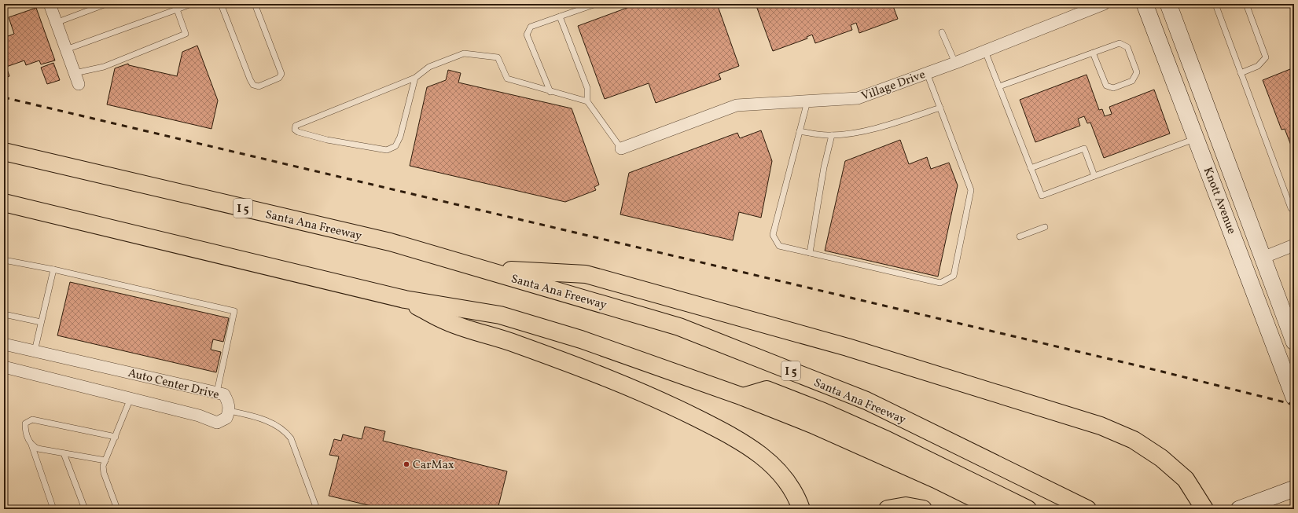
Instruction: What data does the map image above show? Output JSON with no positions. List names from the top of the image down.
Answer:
{
  "streets": {
    "highway": ["I 5", "Santa Ana Freeway"],
    "main road": ["Knott Avenue"],
    "street": ["Village Drive", "Auto Center Drive"]
  },
  "places": ["CarMax"]
}
